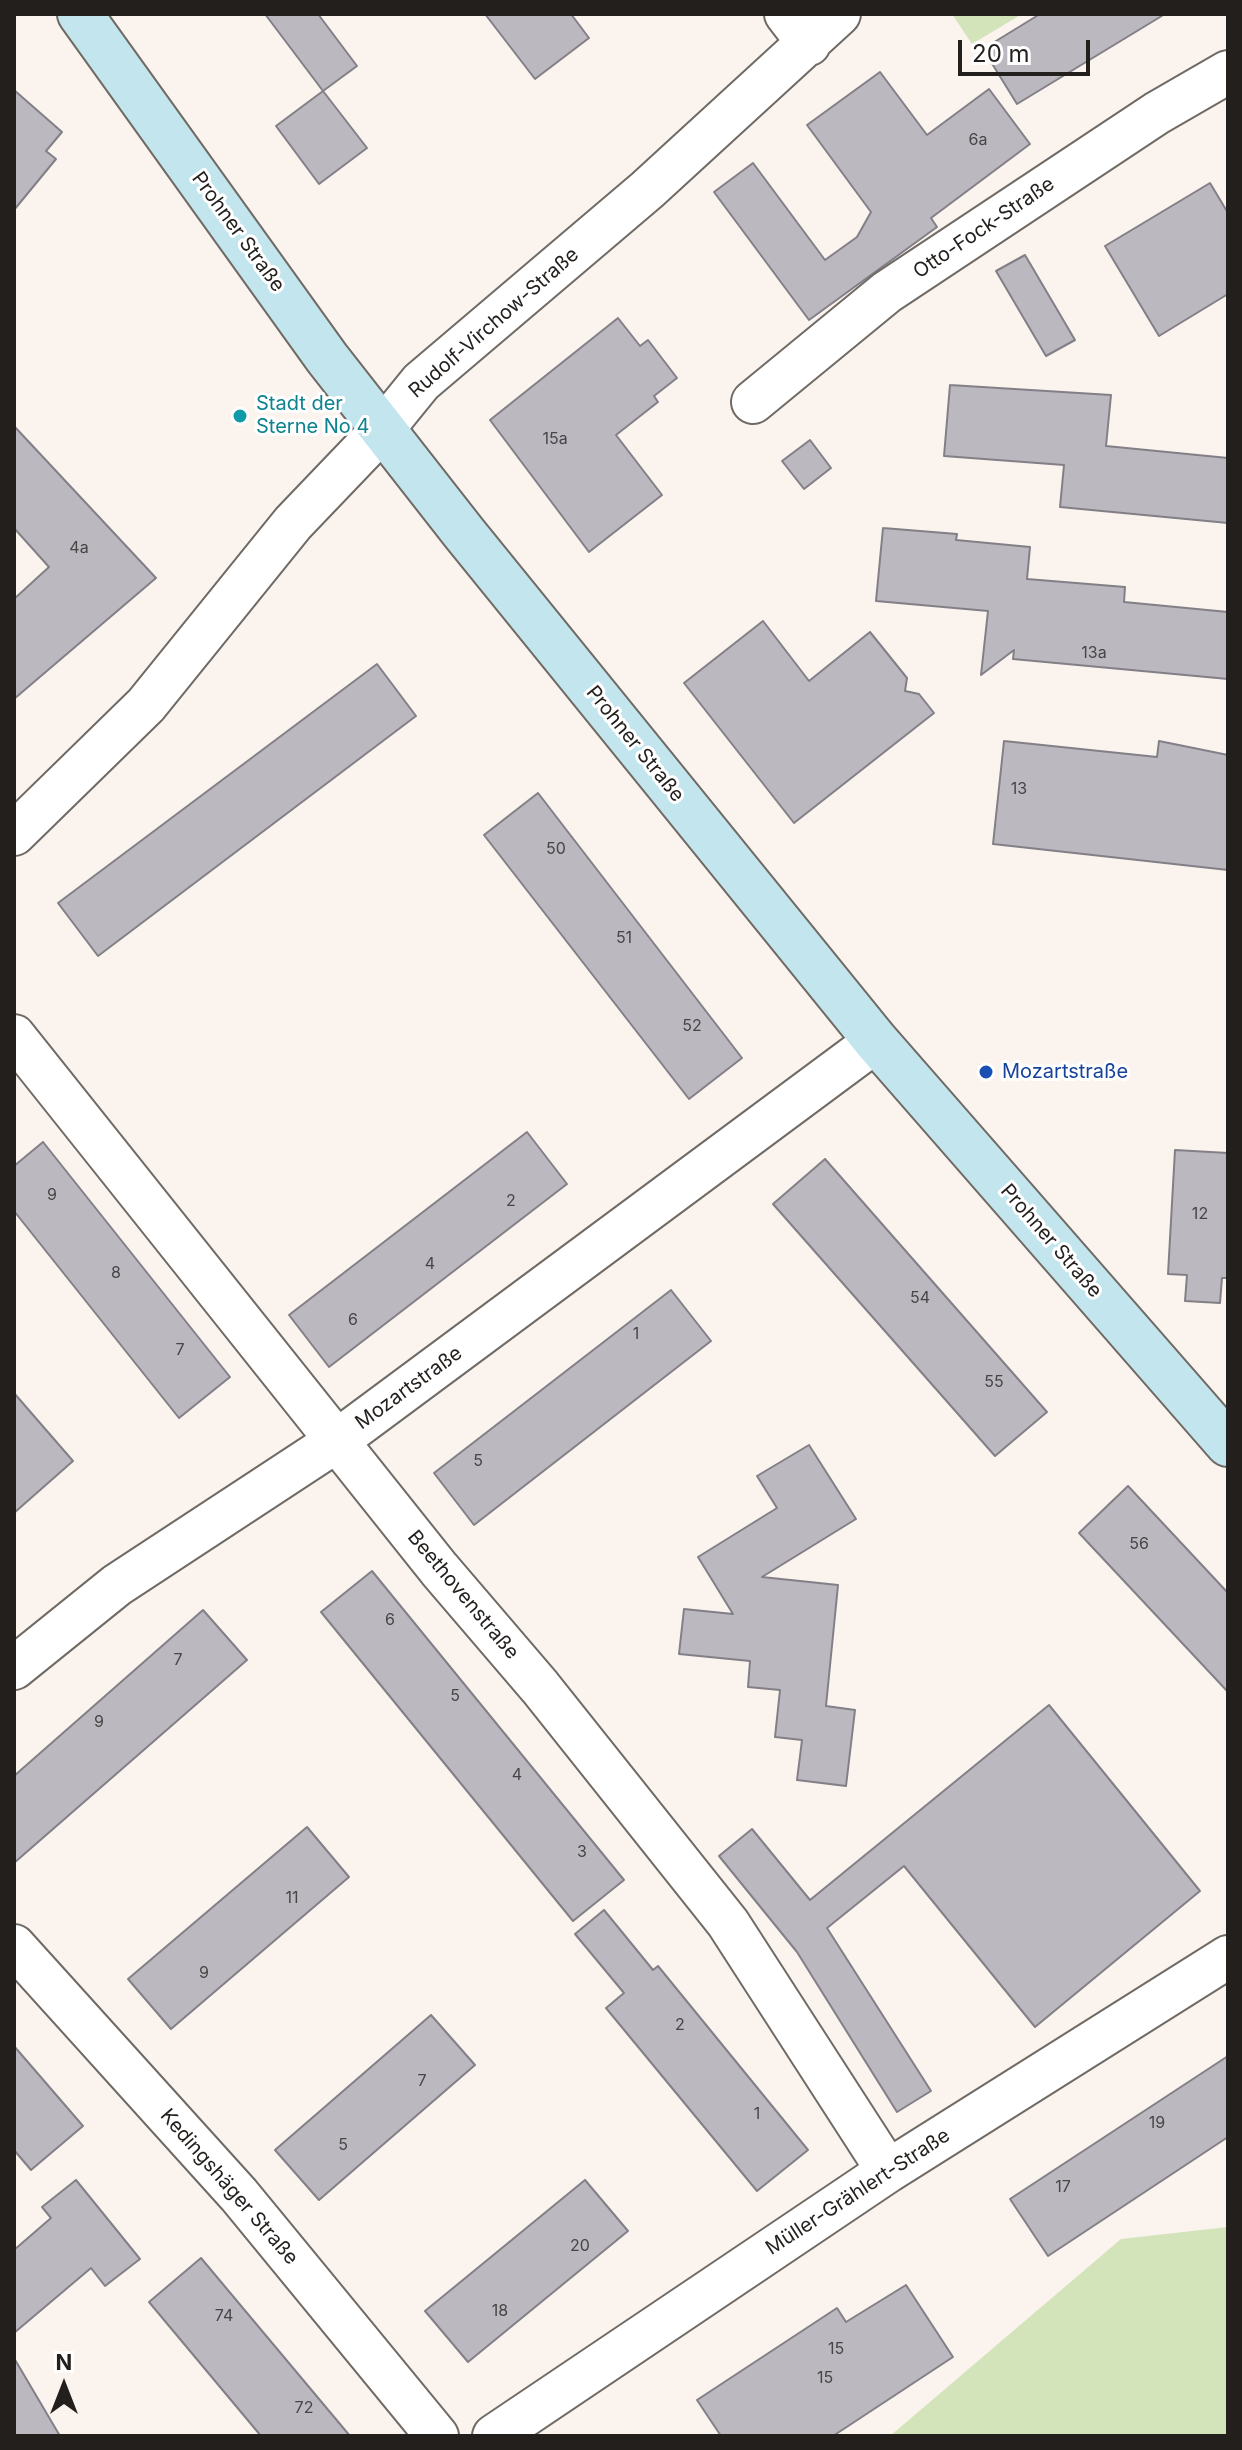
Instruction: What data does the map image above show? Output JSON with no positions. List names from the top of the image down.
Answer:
{
  "streets": {
    "main road": ["Prohner Straße"],
    "street": [
      "Otto-Fock-Straße",
      "Rudolf-Virchow-Straße",
      "Mozartstraße",
      "Beethovenstraße",
      "Kedingshäger Straße",
      "Müller-Grählert-Straße"
    ]
  },
  "crossings": [
    ["Prohner Straße", "Rudolf-Virchow-Straße"],
    ["Prohner Straße", "Mozartstraße"],
    ["Mozartstraße", "Beethovenstraße"],
    ["Beethovenstraße", "Müller-Grählert-Straße"]
  ],
  "places": ["Stadt der Sterne No 4", "Mozartstraße"],
  "house_numbers": [
    "6a",
    "15a",
    "4a",
    "13a",
    "13",
    "50",
    "51",
    "52",
    "9",
    "2",
    "12",
    "4",
    "8",
    "54",
    "6",
    "1",
    "7",
    "55",
    "5",
    "56",
    "6",
    "7",
    "5",
    "9",
    "4",
    "3",
    "11",
    "9",
    "2",
    "7",
    "1",
    "19",
    "5",
    "17",
    "20",
    "18",
    "74",
    "15",
    "15",
    "72"
  ],
  "scale_bar": "20 m",
  "north": "top"
}
